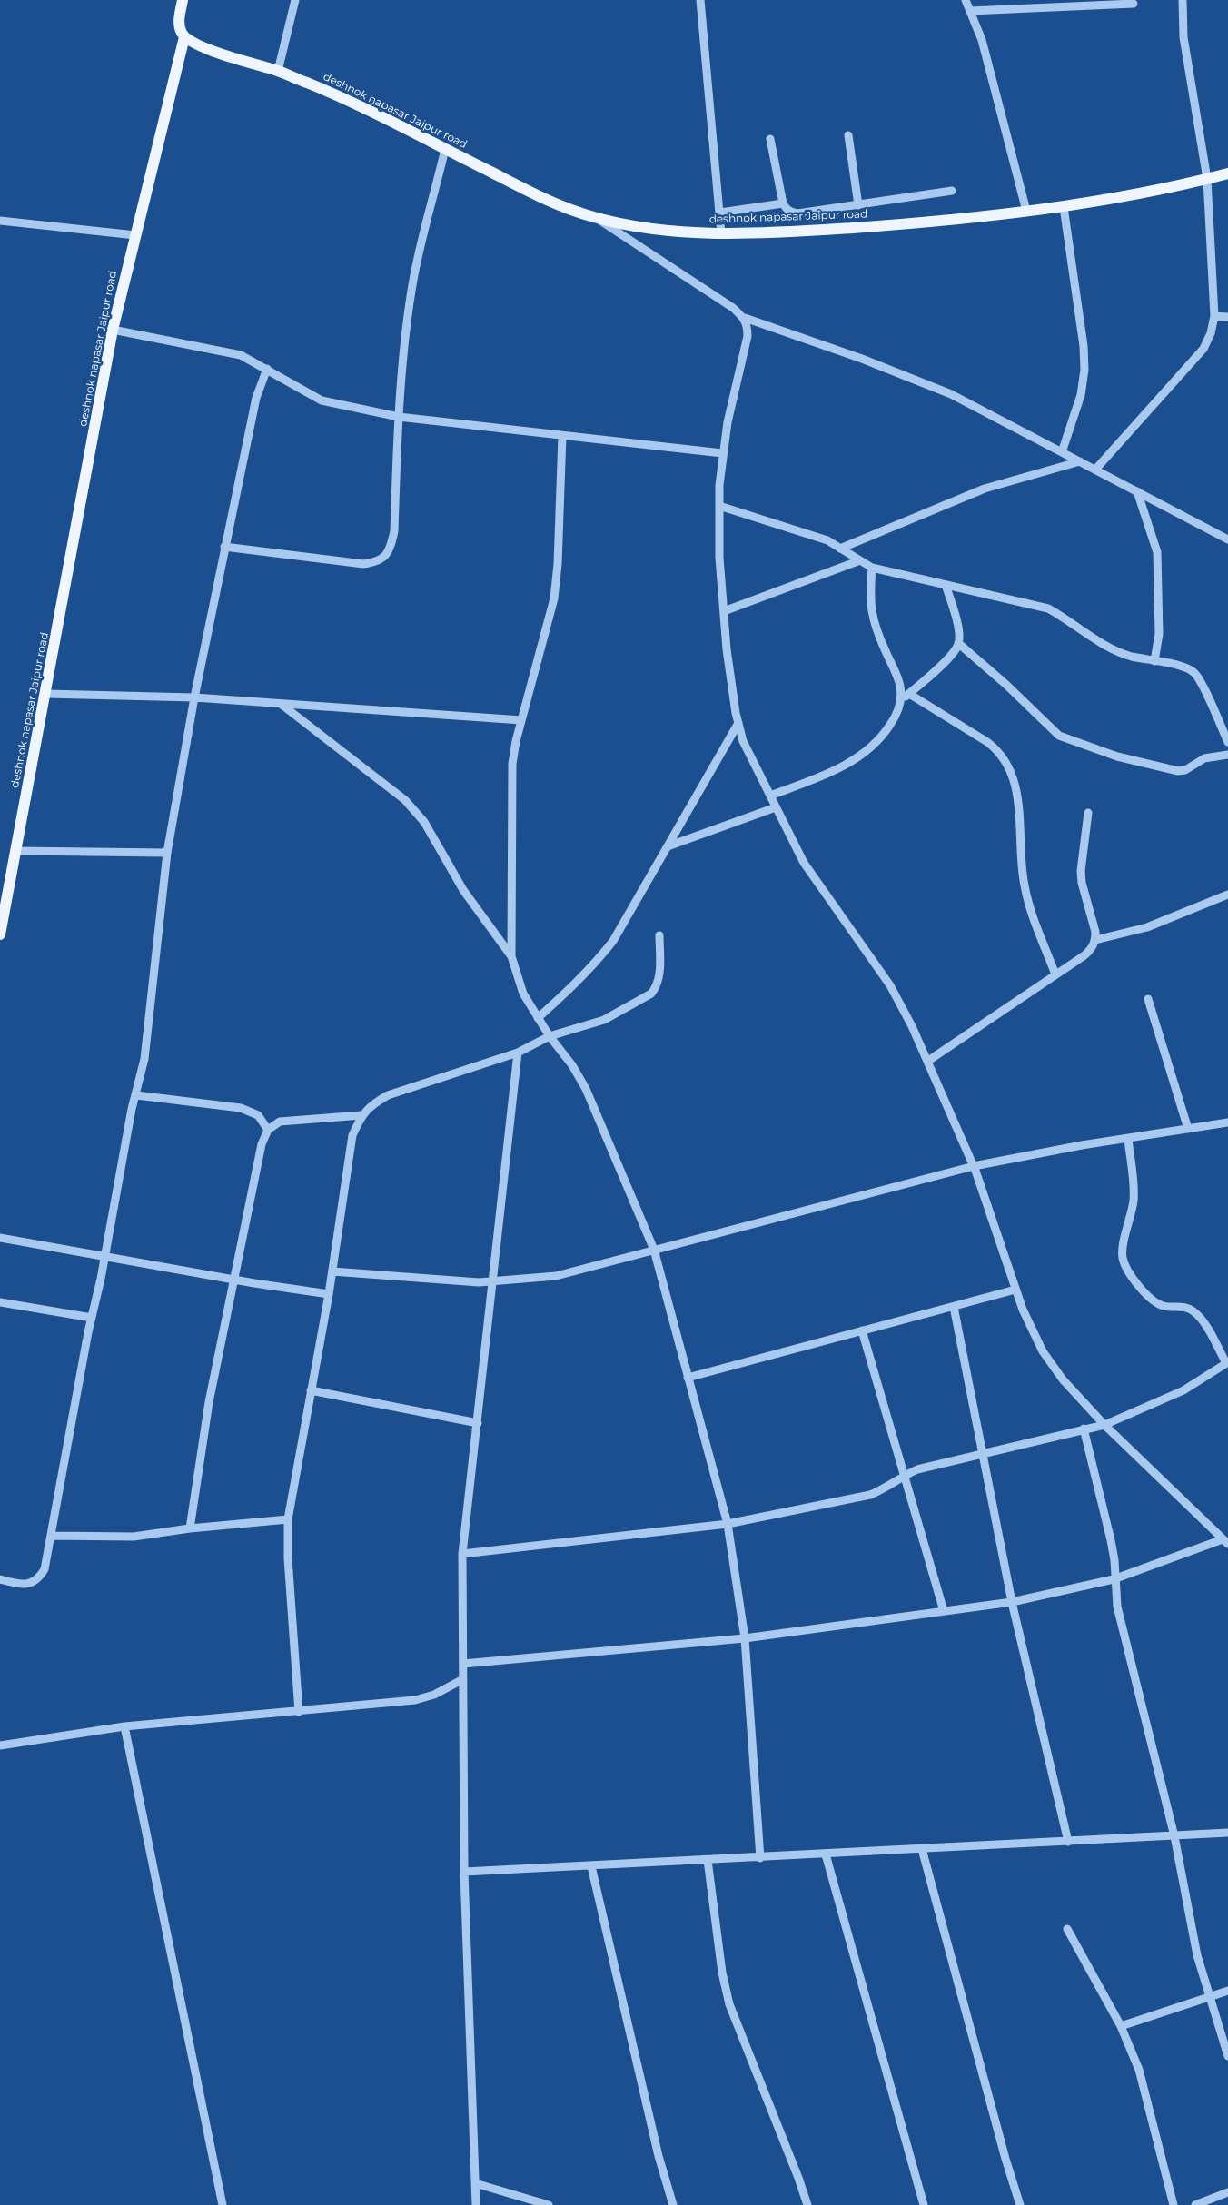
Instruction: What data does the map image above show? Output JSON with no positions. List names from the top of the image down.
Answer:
{
  "streets": {
    "main road": ["deshnok napasar Jaipur road"]
  }
}
